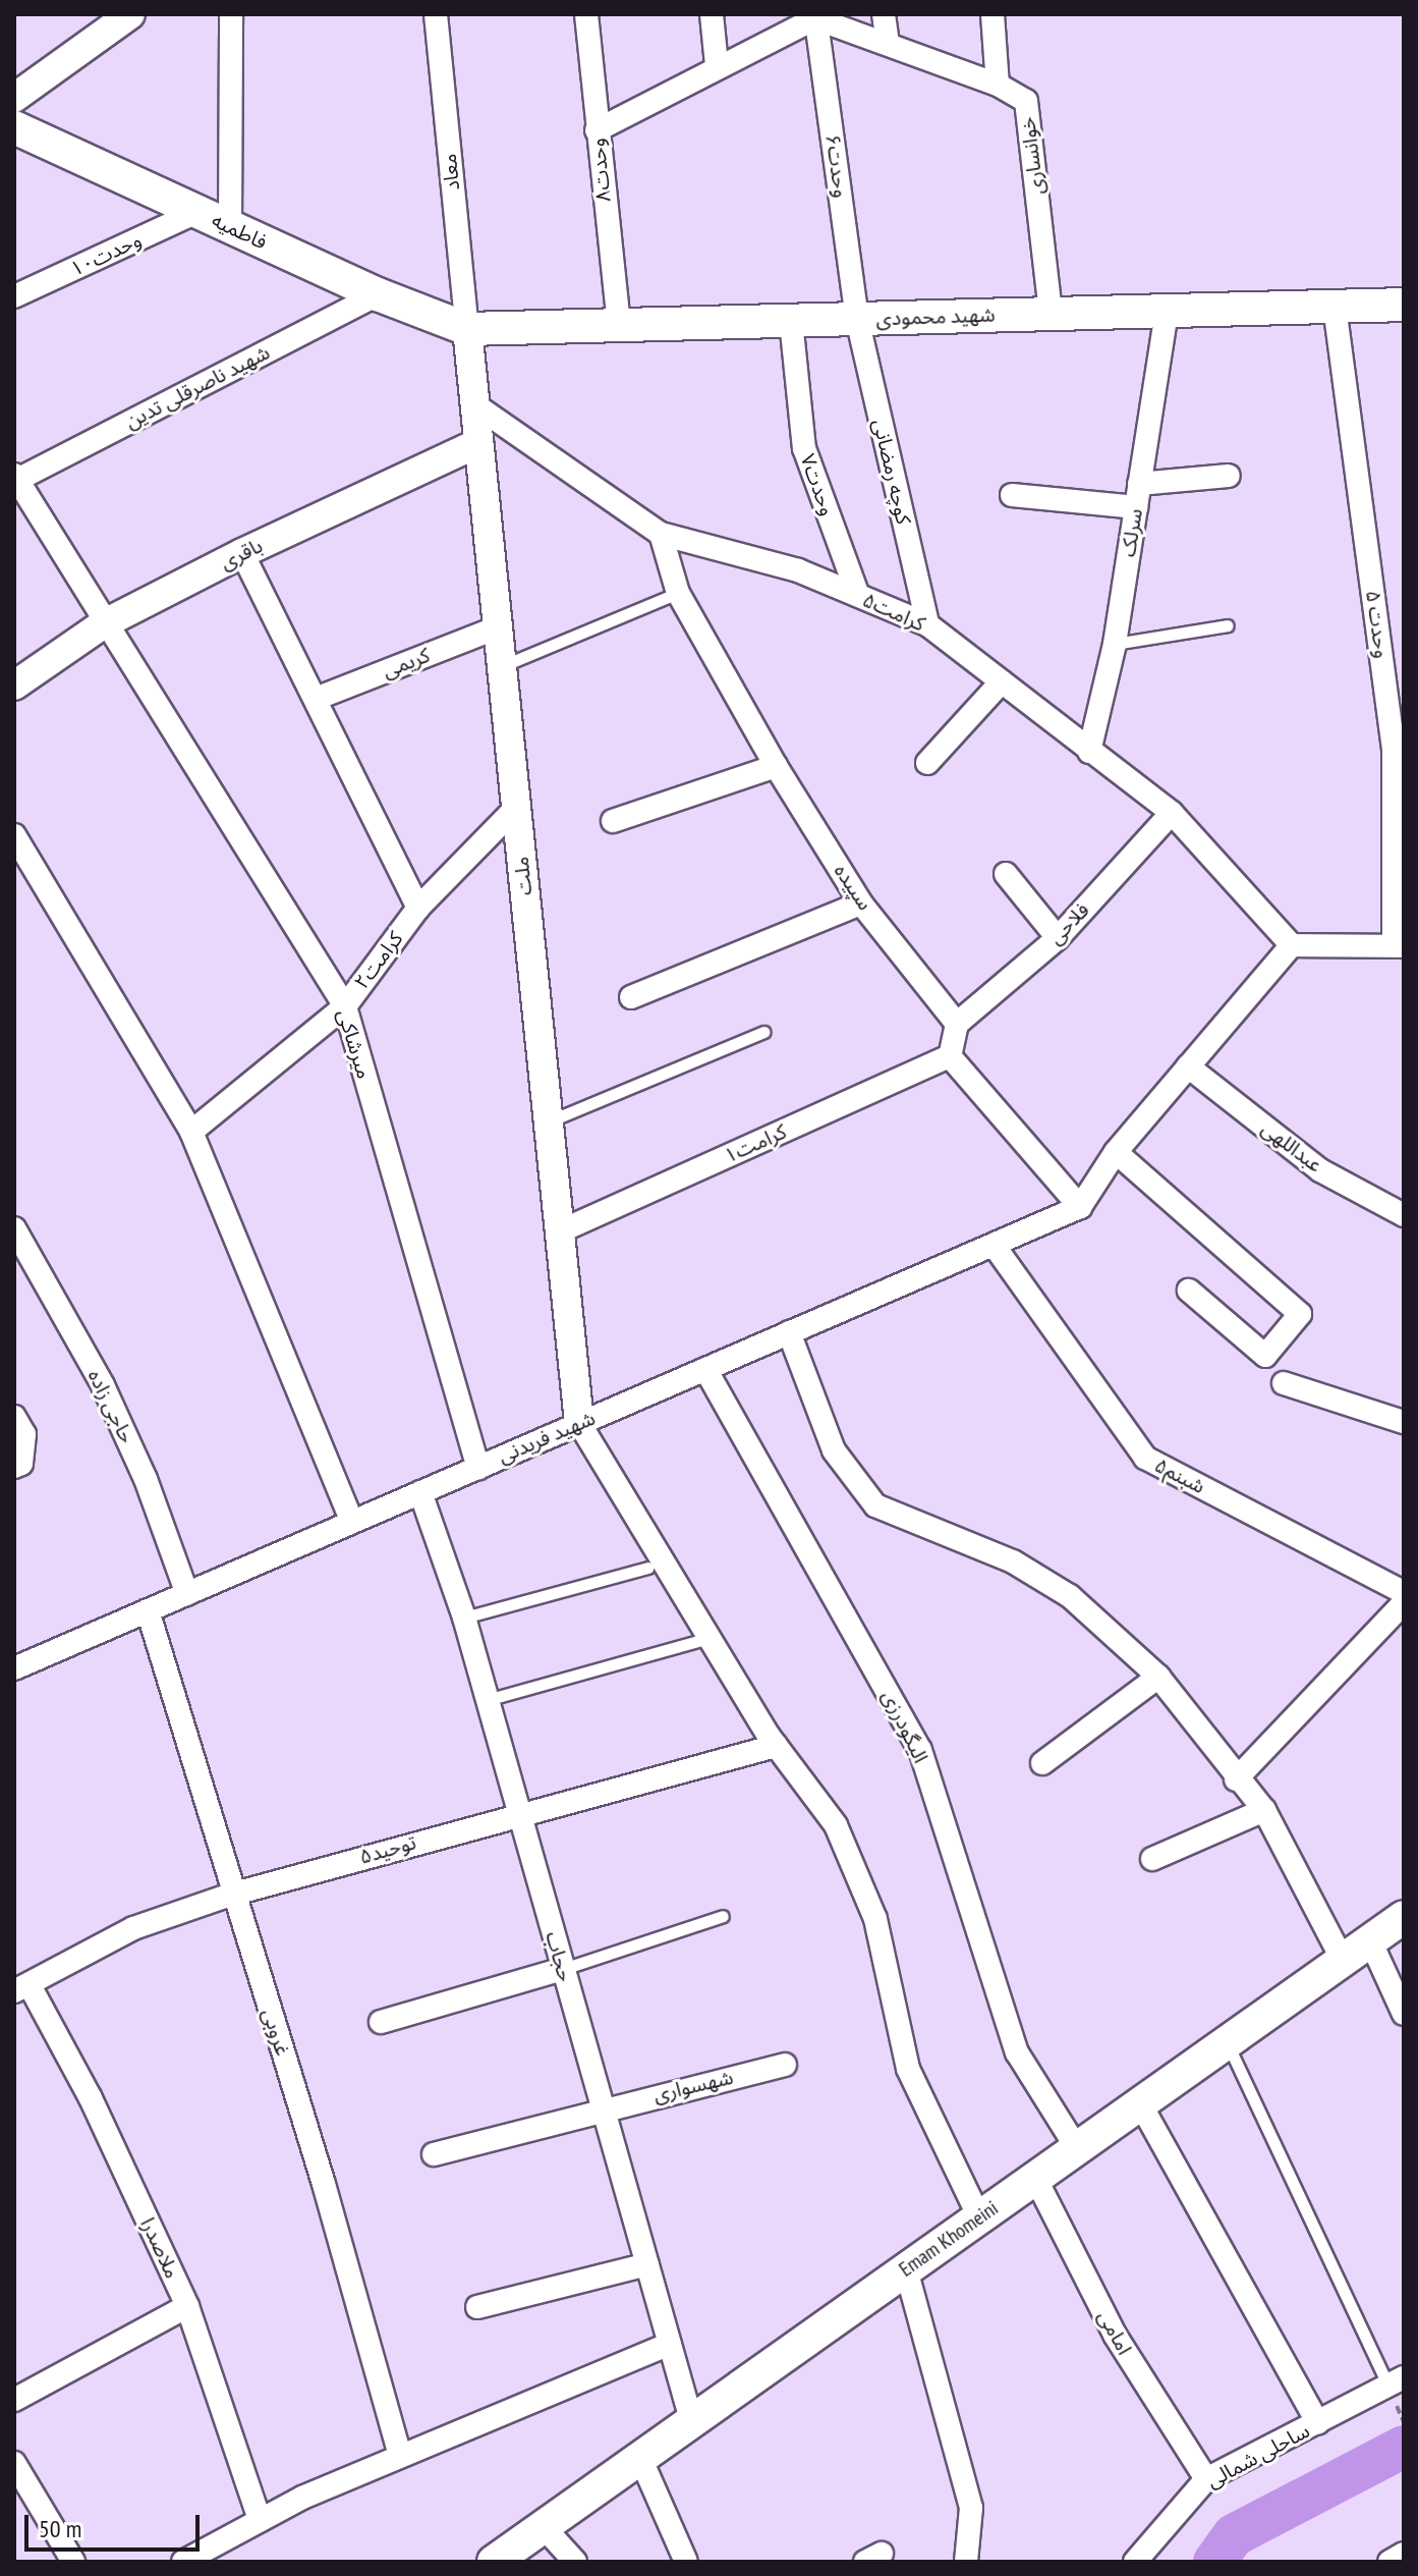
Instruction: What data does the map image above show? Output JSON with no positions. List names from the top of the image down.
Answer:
{
  "streets": {
    "main road": ["فاطمیه", "شهید محمودی", "Emam Khomeini"],
    "street": [
      "خوانساری",
      "وحدت۶",
      "وحدت۸",
      "معاد",
      "وحدت۱۰",
      "شهید ناصرقلی تدین",
      "کوچه رمضانی",
      "۷وحدت",
      "سرلک",
      "باقری",
      "کرامت۵",
      "وحدت ۵",
      "کریمی",
      "ملت",
      "سپیده",
      "فلاحی",
      "کرامت۲",
      "میرشاکی",
      "کرامت۱",
      "عبداللهی",
      "حاجی زاده",
      "شهید فریدنی",
      "شبنم۵",
      "الیگودرزی",
      "توحید۵",
      "حجاب",
      "غروبی",
      "شهسواری",
      "ملاصدرا",
      "امامی",
      "ساحلی شمالی"
    ]
  },
  "crossings": [
    ["خوانساری", "شهید محمودی"],
    ["وحدت۶", "شهید محمودی"],
    ["وحدت۶", "کوچه رمضانی"],
    ["وحدت۸", "شهید محمودی"],
    ["معاد", "فاطمیه"],
    ["معاد", "شهید محمودی"],
    ["معاد", "ملت"],
    ["فاطمیه", "وحدت۱۰"],
    ["فاطمیه", "شهید محمودی"],
    ["فاطمیه", "شهید ناصرقلی تدین"],
    ["فاطمیه", "ملت"],
    ["شهید محمودی", "کوچه رمضانی"],
    ["شهید محمودی", "۷وحدت"],
    ["شهید محمودی", "سرلک"],
    ["شهید محمودی", "وحدت ۵"],
    ["شهید محمودی", "ملت"],
    ["شهید ناصرقلی تدین", "میرشاکی"],
    ["کوچه رمضانی", "کرامت۵"],
    ["۷وحدت", "کرامت۵"],
    ["سرلک", "کرامت۵"],
    ["باقری", "ملت"],
    ["باقری", "میرشاکی"],
    ["کرامت۵", "ملت"],
    ["کرامت۵", "سپیده"],
    ["کرامت۵", "فلاحی"],
    ["کریمی", "ملت"],
    ["ملت", "کرامت۲"],
    ["ملت", "کرامت۱"],
    ["ملت", "شهید فریدنی"],
    ["سپیده", "فلاحی"],
    ["کرامت۲", "میرشاکی"],
    ["میرشاکی", "شهید فریدنی"],
    ["حاجی زاده", "شهید فریدنی"],
    ["شهید فریدنی", "شبنم۵"],
    ["شهید فریدنی", "الیگودرزی"],
    ["شهید فریدنی", "حجاب"],
    ["شهید فریدنی", "غروبی"],
    ["الیگودرزی", "Emam Khomeini"],
    ["توحید۵", "حجاب"],
    ["توحید۵", "غروبی"],
    ["توحید۵", "ملاصدرا"],
    ["حجاب", "شهسواری"],
    ["حجاب", "Emam Khomeini"],
    ["Emam Khomeini", "امامی"],
    ["امامی", "ساحلی شمالی"]
  ],
  "scale_bar": "50 m"
}
